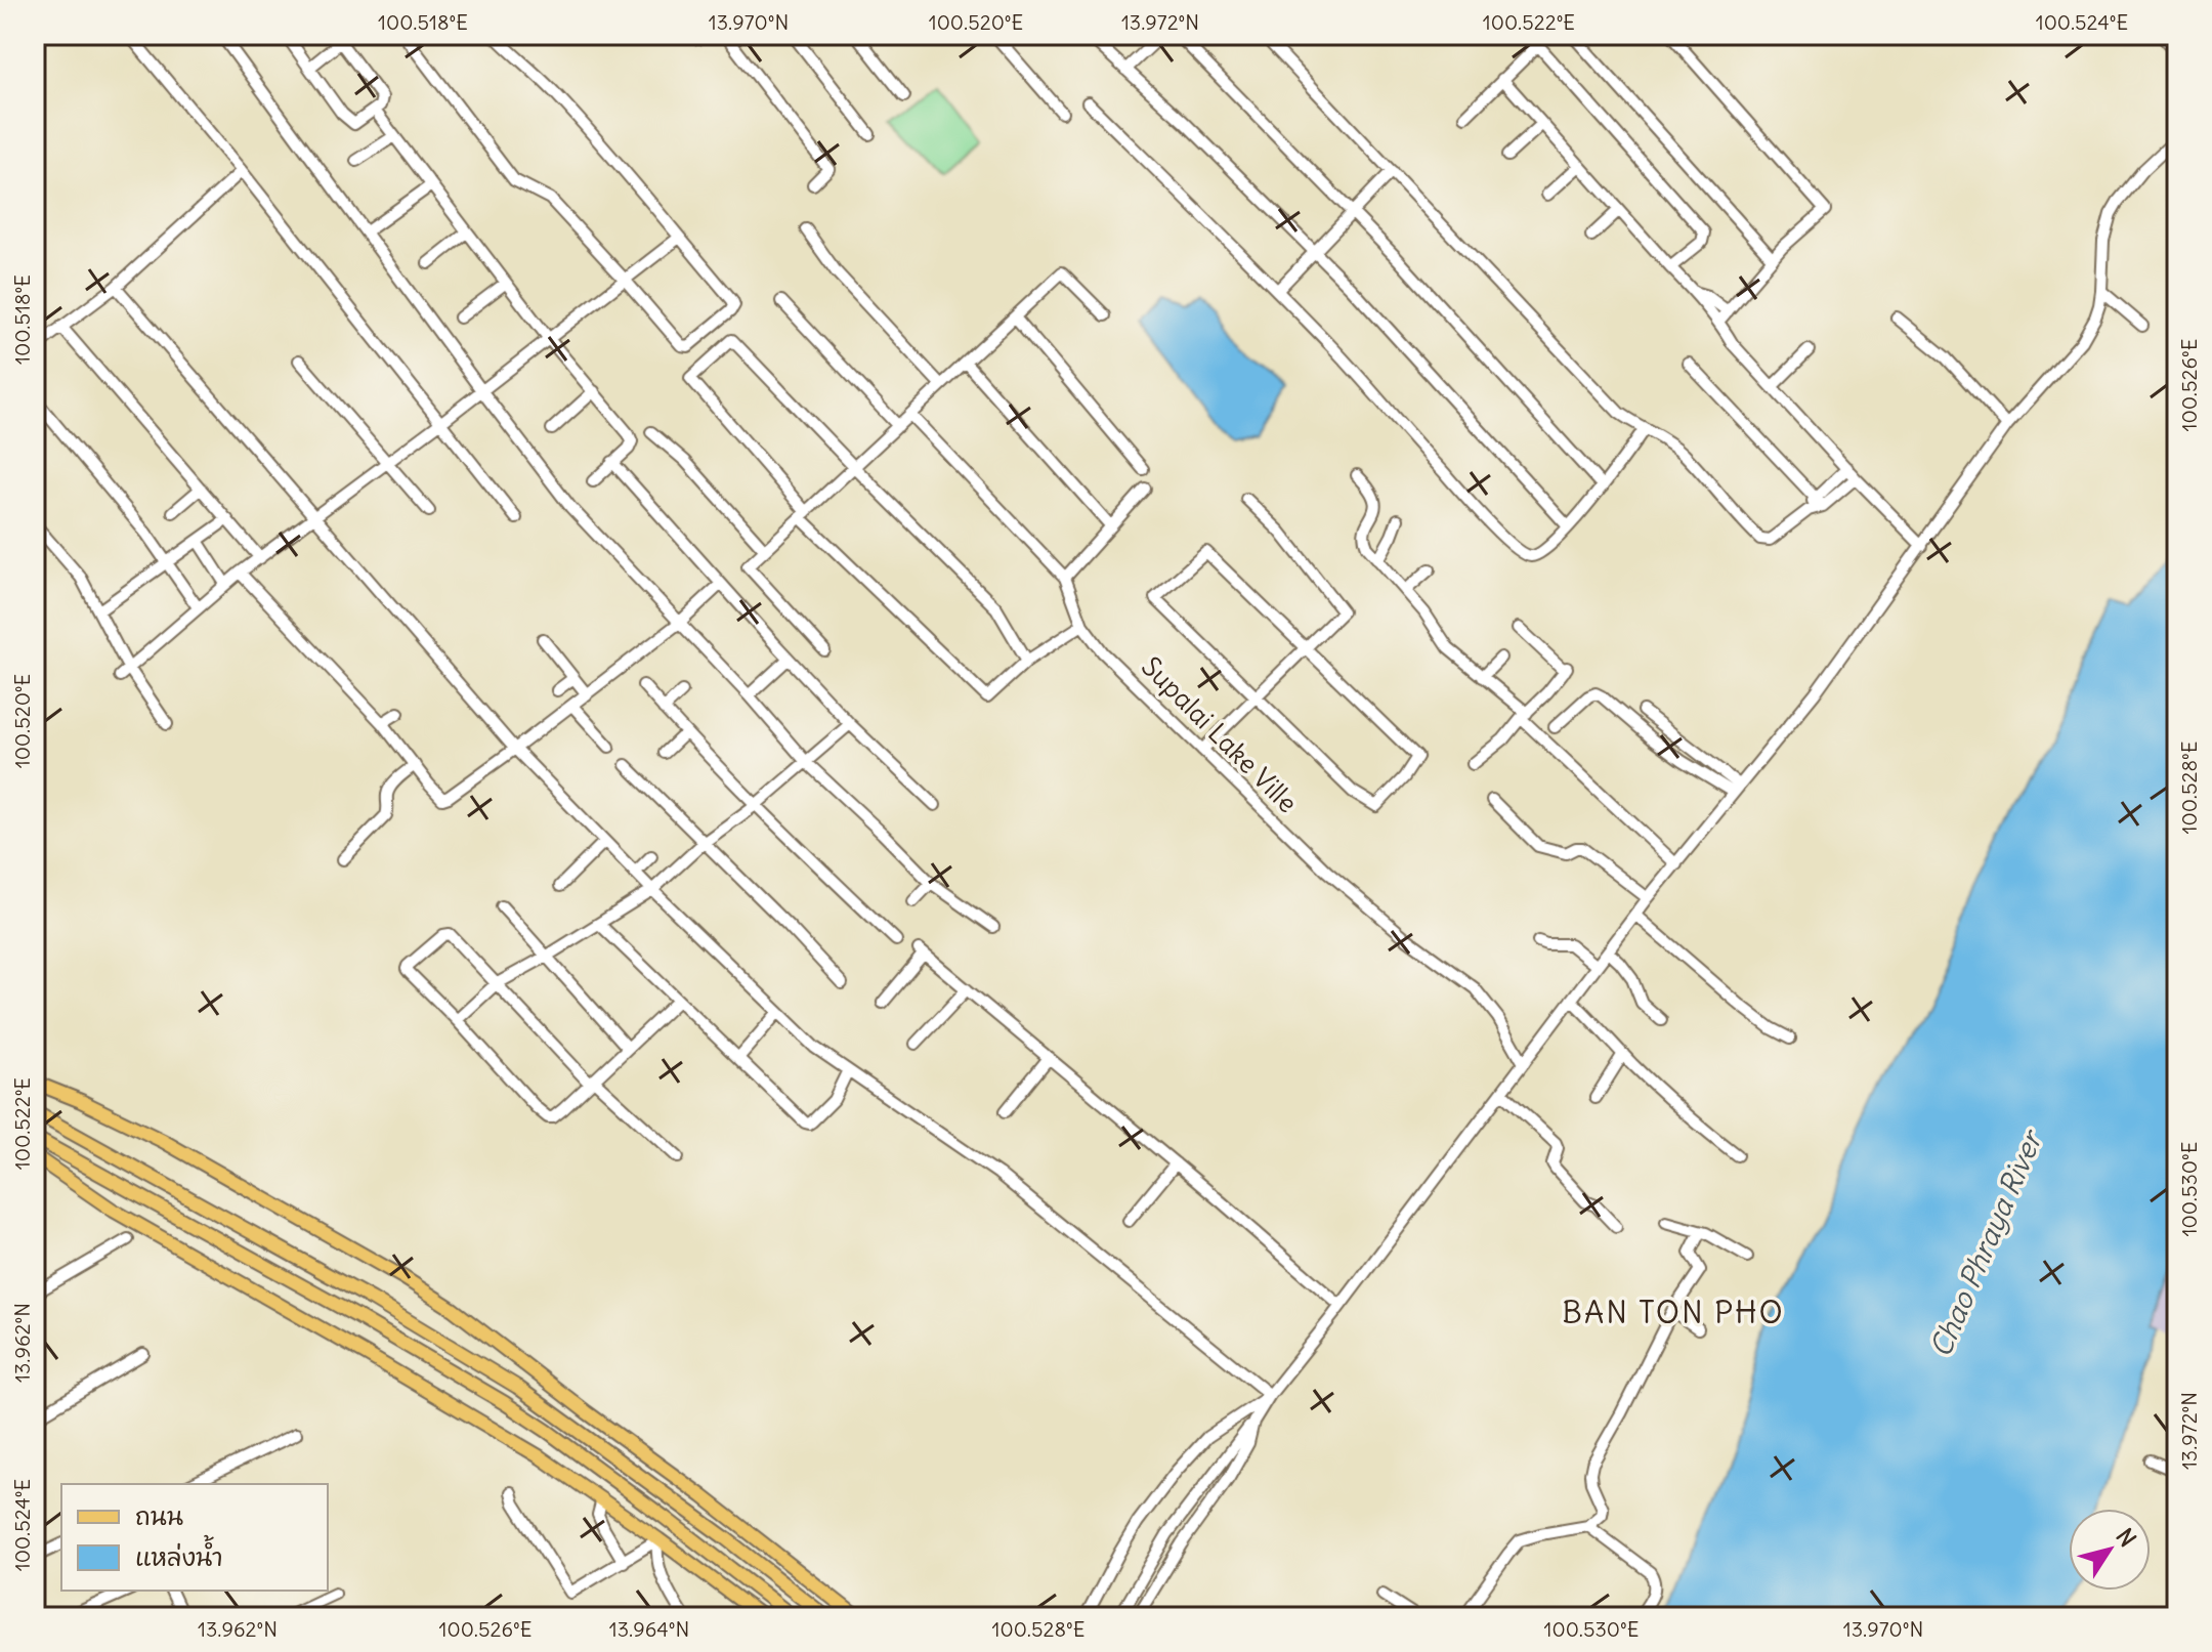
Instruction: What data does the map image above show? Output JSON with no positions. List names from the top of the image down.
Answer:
{
  "streets": {
    "street": ["Supalai Lake Ville"]
  },
  "districts": ["BAN TON PHO"],
  "water": ["Chao Phraya River"],
  "legend": ["ถนน", "แหล่งน้ำ"],
  "north": "top right",
  "coordinates": [
    "100.518°E",
    "13.970°N",
    "100.520°E",
    "13.972°N",
    "100.522°E",
    "100.524°E",
    "100.526°E",
    "100.528°E",
    "100.530°E",
    "13.962°N",
    "13.964°N"
  ]
}
